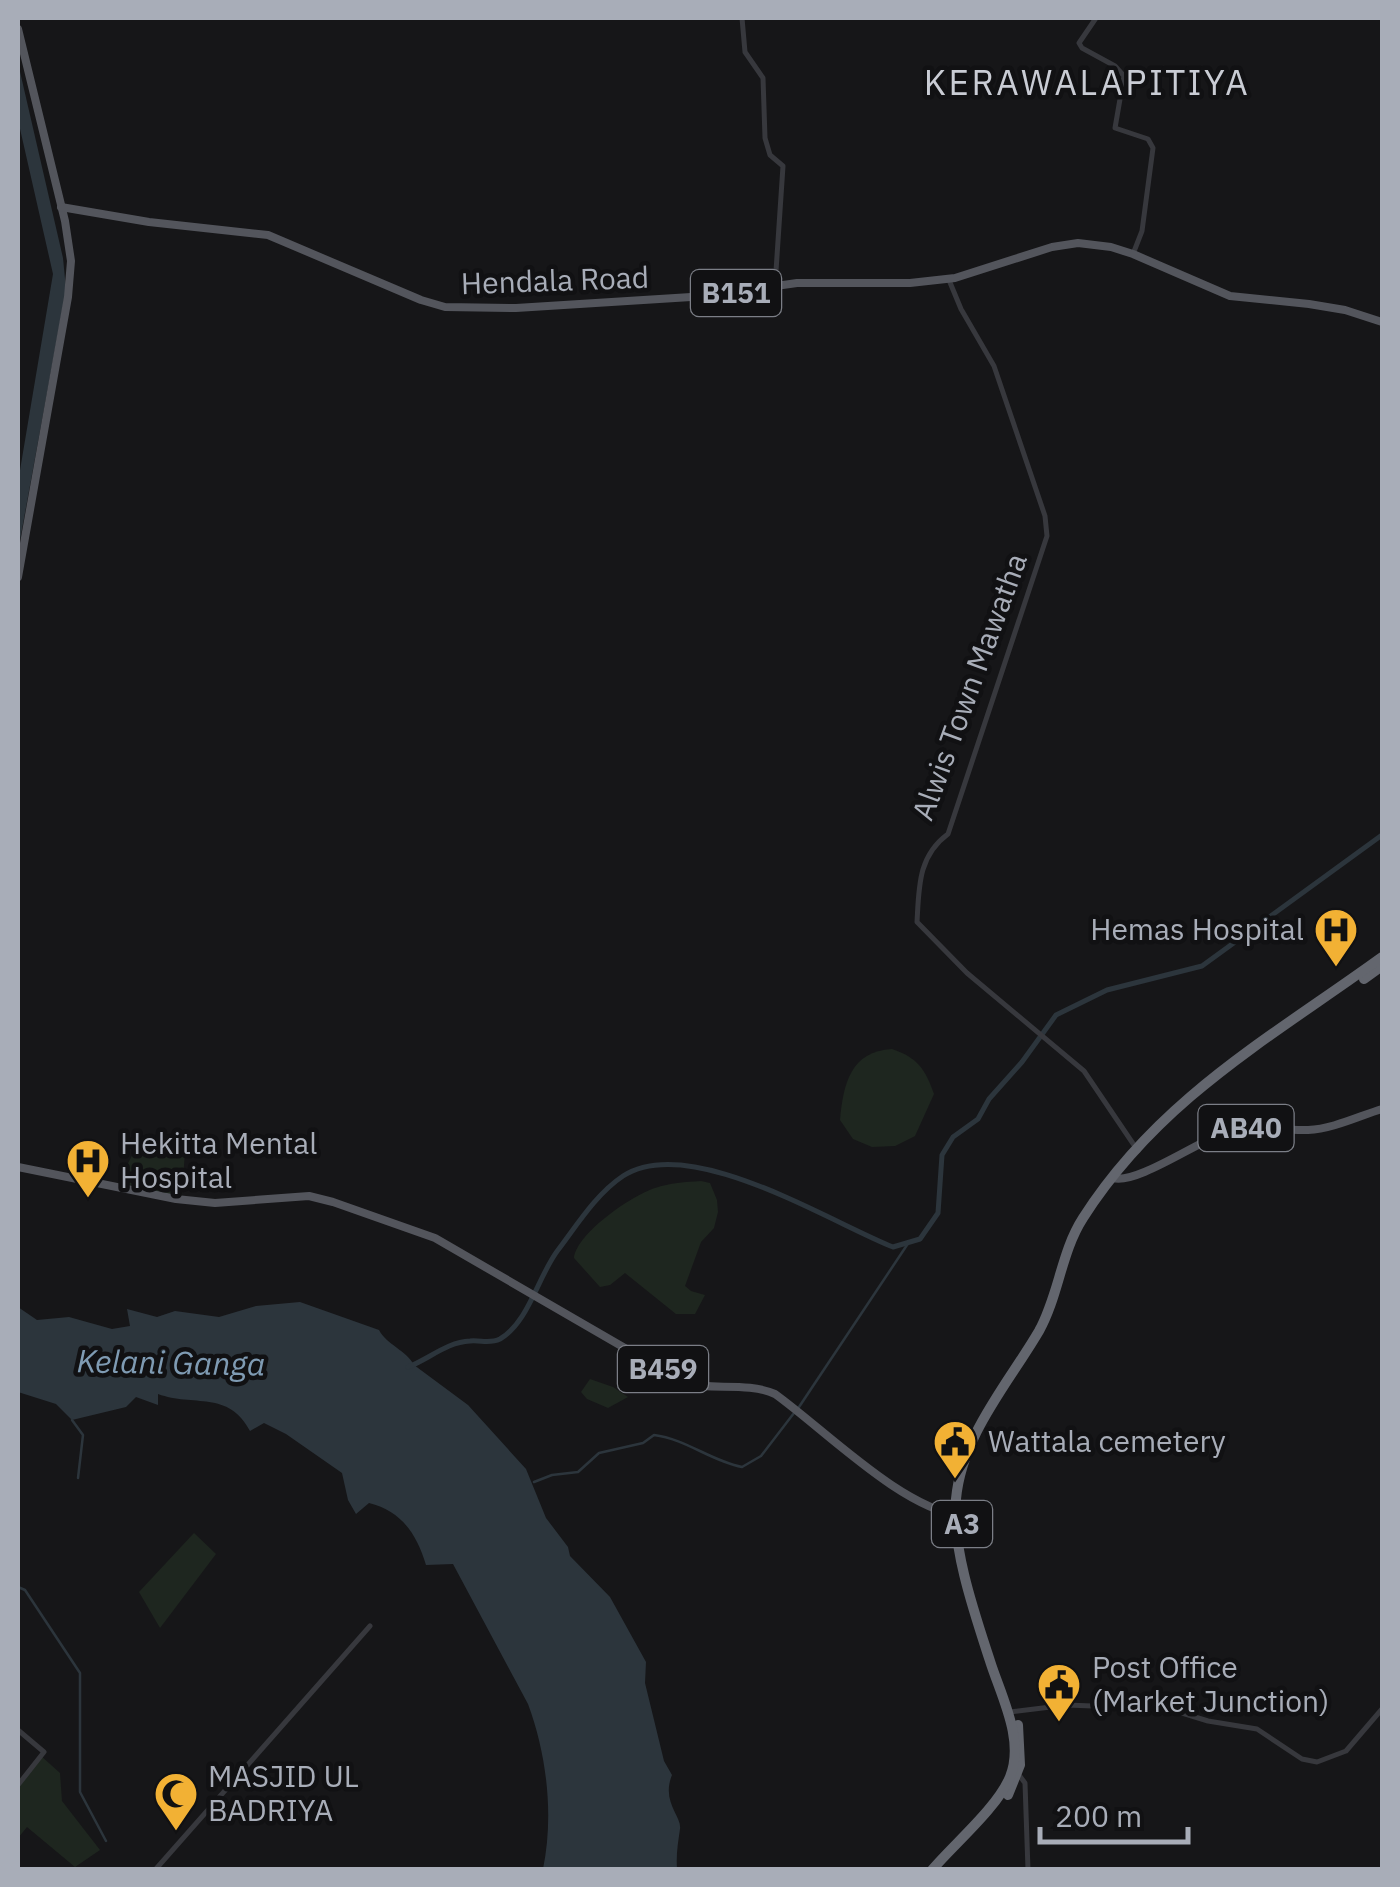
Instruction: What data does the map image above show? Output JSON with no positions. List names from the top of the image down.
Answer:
{
  "streets": {
    "highway": ["A3"],
    "main road": [
      "Hendala Road",
      "B151",
      "AB40",
      "B459"
    ],
    "street": ["Alwis Town Mawatha"]
  },
  "crossings": [
    ["Hendala Road", "Alwis Town Mawatha"],
    ["Alwis Town Mawatha", "A3"],
    ["AB40", "A3"],
    ["B459", "A3"]
  ],
  "districts": ["KERAWALAPITIYA"],
  "water": ["Kelani Ganga"],
  "places": {
    "hospital": ["Hemas Hospital", "Hekitta Mental Hospital"],
    "public building": ["Wattala cemetery", "Post Office (Market Junction)"],
    "mosque": ["MASJID UL BADRIYA"]
  },
  "scale_bar": "200 m"
}
